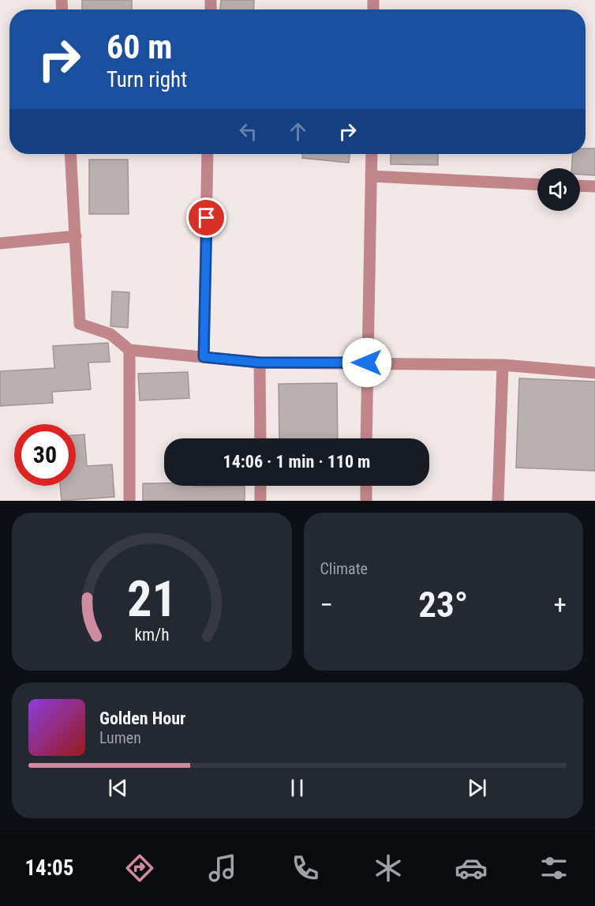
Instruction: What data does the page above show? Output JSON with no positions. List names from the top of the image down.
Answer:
{
  "page": {
    "turn": ["60 m", "Turn right"],
    "limit": "30",
    "trip": "14:06 · 1 min · 110 m",
    "tile": "Climate",
    "heat": ["−", "23°", "+"],
    "song": ["Golden Hour", "Lumen"],
    "tabs": "14:05",
    "gauge": ["21", "km/h"]
  }
}
